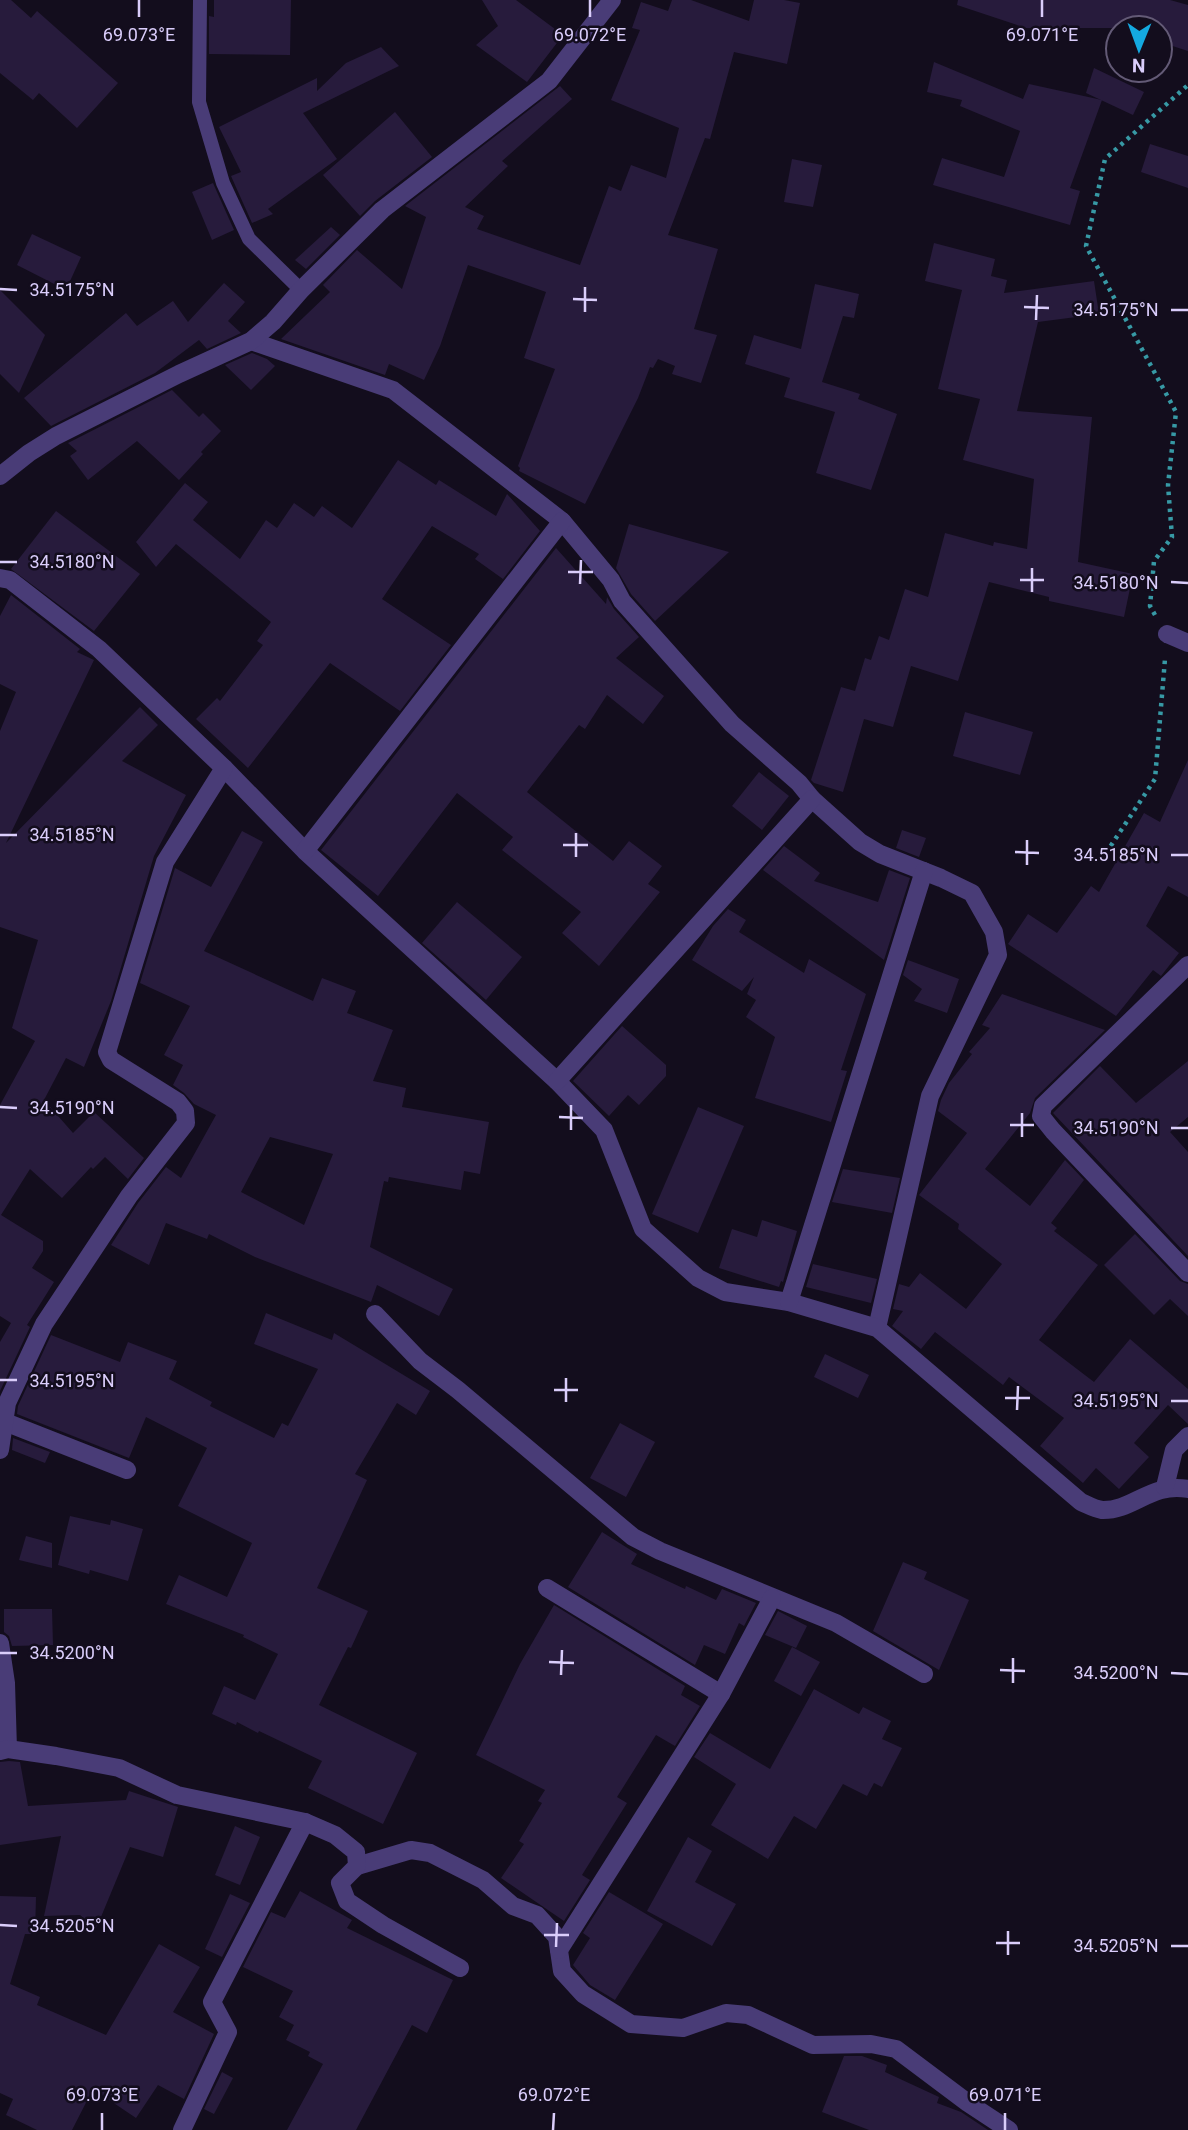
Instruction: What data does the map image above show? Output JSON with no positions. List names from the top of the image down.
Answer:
{
  "north": "bottom",
  "coordinates": [
    "69.073°E",
    "69.072°E",
    "69.071°E",
    "34.5175°N",
    "34.5180°N",
    "34.5185°N",
    "34.5190°N",
    "34.5195°N",
    "34.5200°N",
    "34.5205°N"
  ]
}
